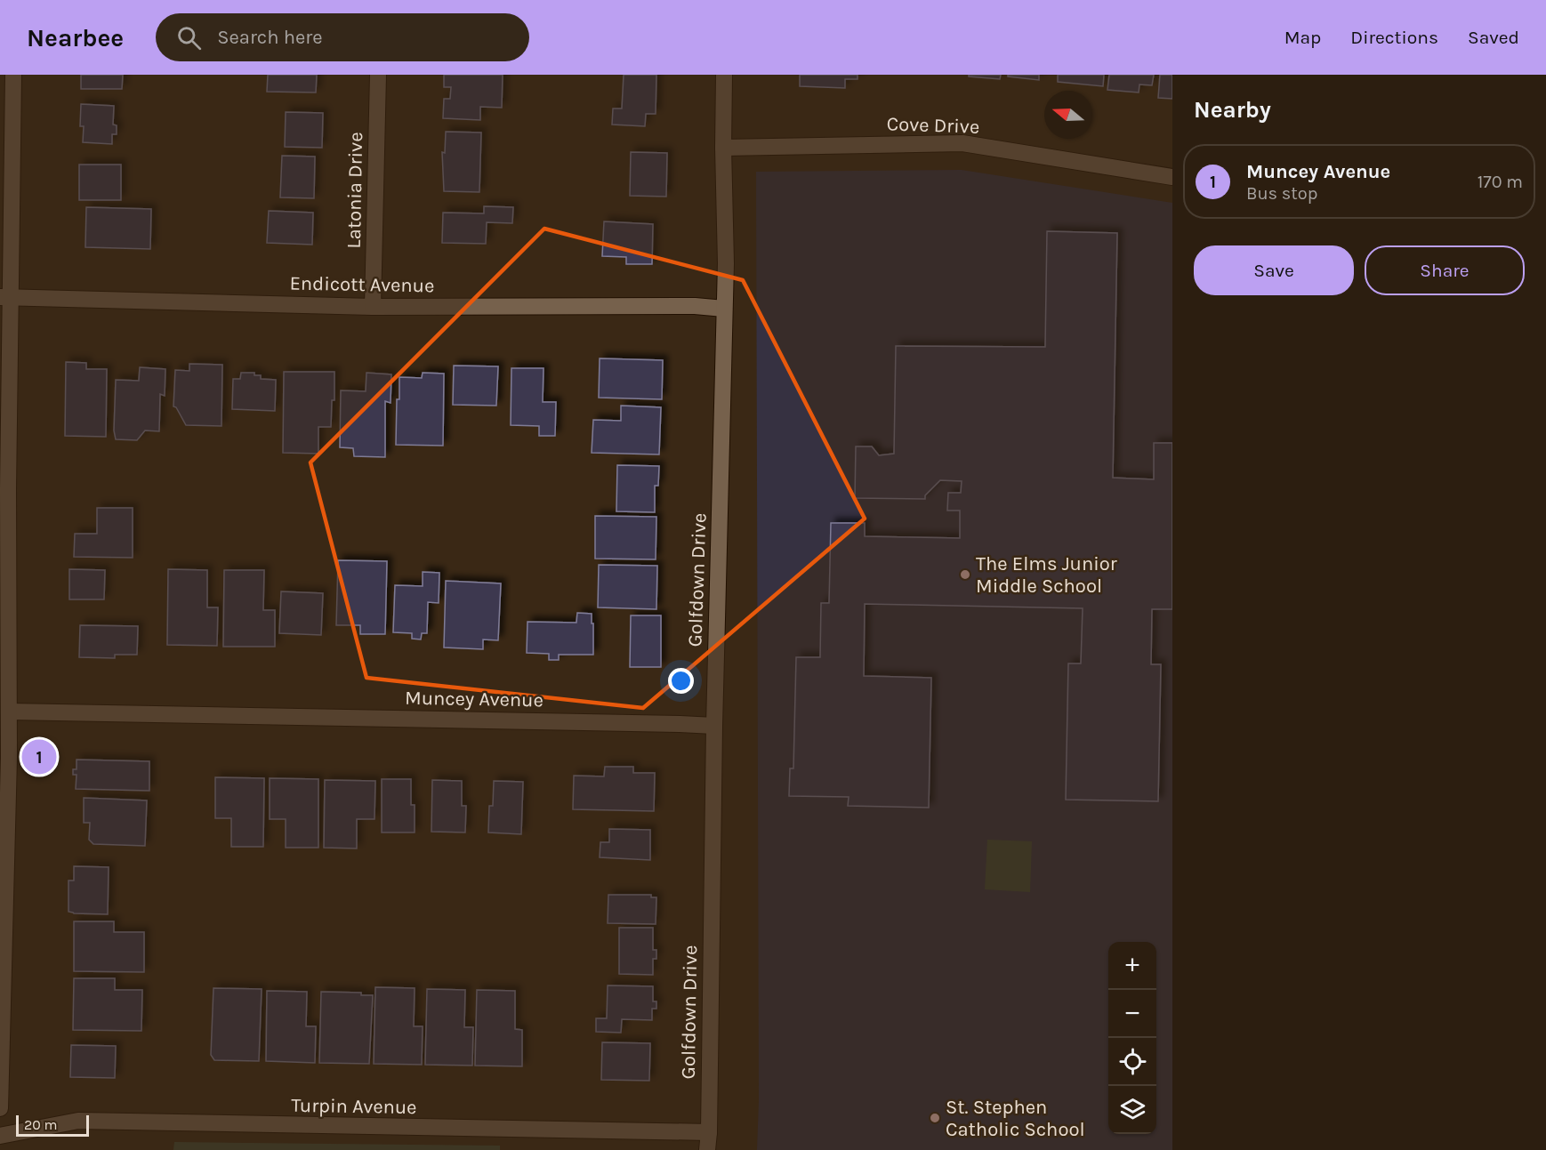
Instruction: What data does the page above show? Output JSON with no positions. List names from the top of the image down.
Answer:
{
  "streets": {
    "street": [
      "Cove Drive",
      "Latonia Drive",
      "Endicott Avenue",
      "Golfdown Drive",
      "Muncey Avenue",
      "Turpin Avenue"
    ]
  },
  "crossings": [
    ["Cove Drive", "Golfdown Drive"],
    ["Latonia Drive", "Endicott Avenue"],
    ["Endicott Avenue", "Golfdown Drive"],
    ["Golfdown Drive", "Muncey Avenue"],
    ["Golfdown Drive", "Turpin Avenue"]
  ],
  "places": ["The Elms Junior Middle School", "St. Stephen Catholic School"],
  "scale_bar": "20 m",
  "north": "left",
  "page": {
    "header": "Nearbee",
    "search": "Search here",
    "nav": ["Map", "Directions", "Saved"],
    "heading": "Nearby",
    "list": [
      {
        "mark": "1",
        "name": "Muncey Avenue",
        "note": "Bus stop",
        "value": "170 m"
      }
    ],
    "buttons": ["Save", "Share"],
    "pins": "1",
    "map_buttons": ["+", "−"],
    "scale": "20 m"
  }
}
